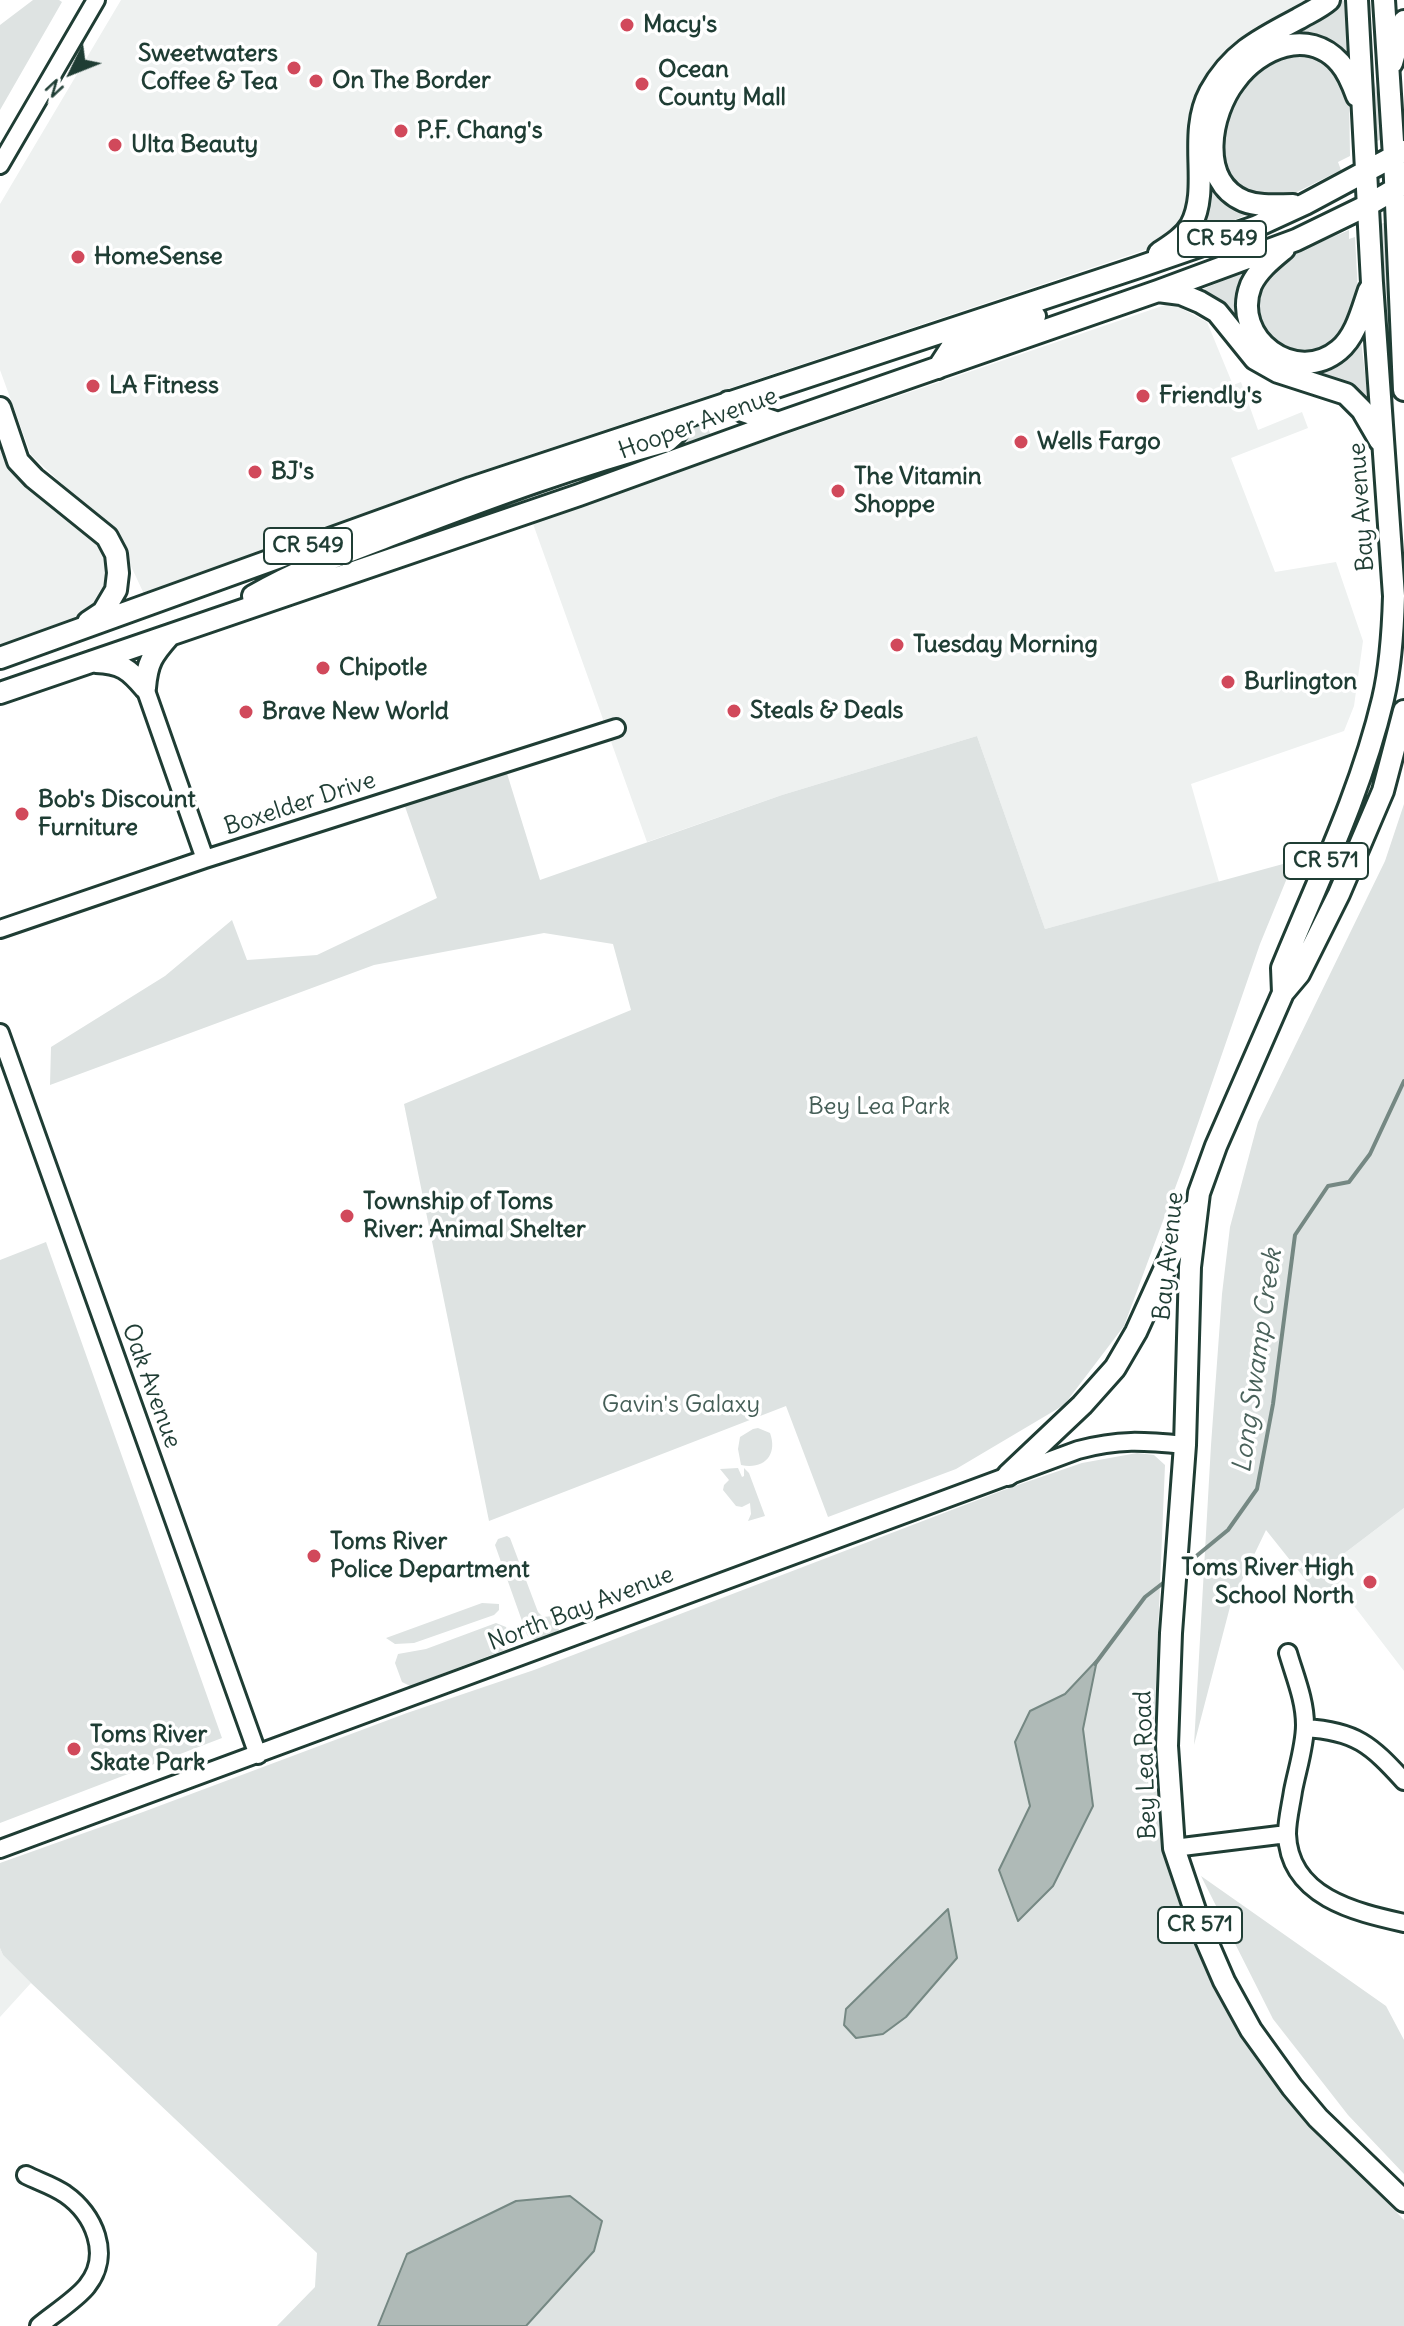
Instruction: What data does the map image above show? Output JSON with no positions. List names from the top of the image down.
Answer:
{
  "streets": {
    "main road": [
      "CR 549",
      "Hooper Avenue",
      "Bay Avenue",
      "CR 571",
      "Bey Lea Road"
    ],
    "street": ["Boxelder Drive", "Oak Avenue", "North Bay Avenue"]
  },
  "crossings": [
    ["Hooper Avenue", "Bay Avenue"],
    ["Bay Avenue", "North Bay Avenue"],
    ["Bay Avenue", "Bey Lea Road"],
    ["Oak Avenue", "North Bay Avenue"],
    ["North Bay Avenue", "Bey Lea Road"]
  ],
  "water": ["Long Swamp Creek"],
  "parks": ["Bey Lea Park", "Gavin's Galaxy"],
  "places": [
    "Macy's",
    "Sweetwaters Coffee & Tea",
    "On The Border",
    "Ocean County Mall",
    "P.F. Chang's",
    "Ulta Beauty",
    "HomeSense",
    "LA Fitness",
    "Friendly's",
    "Wells Fargo",
    "BJ's",
    "The Vitamin Shoppe",
    "Tuesday Morning",
    "Chipotle",
    "Burlington",
    "Steals & Deals",
    "Brave New World",
    "Bob's Discount Furniture",
    "Township of Toms River: Animal Shelter",
    "Toms River Police Department",
    "Toms River High School North",
    "Toms River Skate Park"
  ],
  "north": "bottom left"
}
